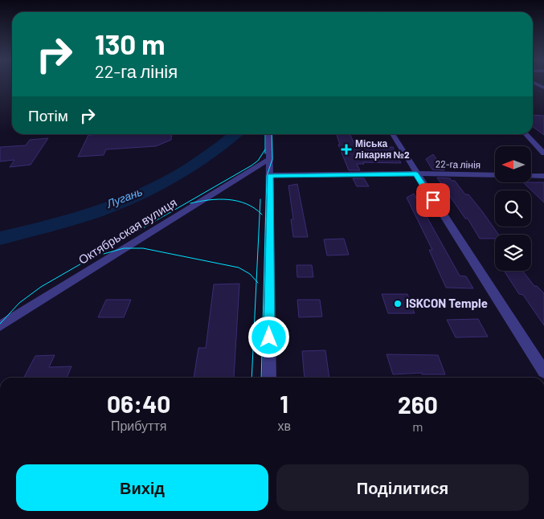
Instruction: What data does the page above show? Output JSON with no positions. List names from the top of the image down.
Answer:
{
  "streets": {
    "street": ["22-га лінія", "Октябрьская вулиця"]
  },
  "water": ["Лугань"],
  "places": {
    "health": ["Міська лікарня №2"],
    "other": ["ISKCON Temple"]
  },
  "north": "left",
  "page": {
    "turn": ["130 m", "22-га лінія"],
    "then": "Потім",
    "eta": [
      "06:40",
      "Прибуття",
      "1",
      "хв",
      "260",
      "m"
    ],
    "buttons": ["Вихід", "Поділитися"]
  }
}
